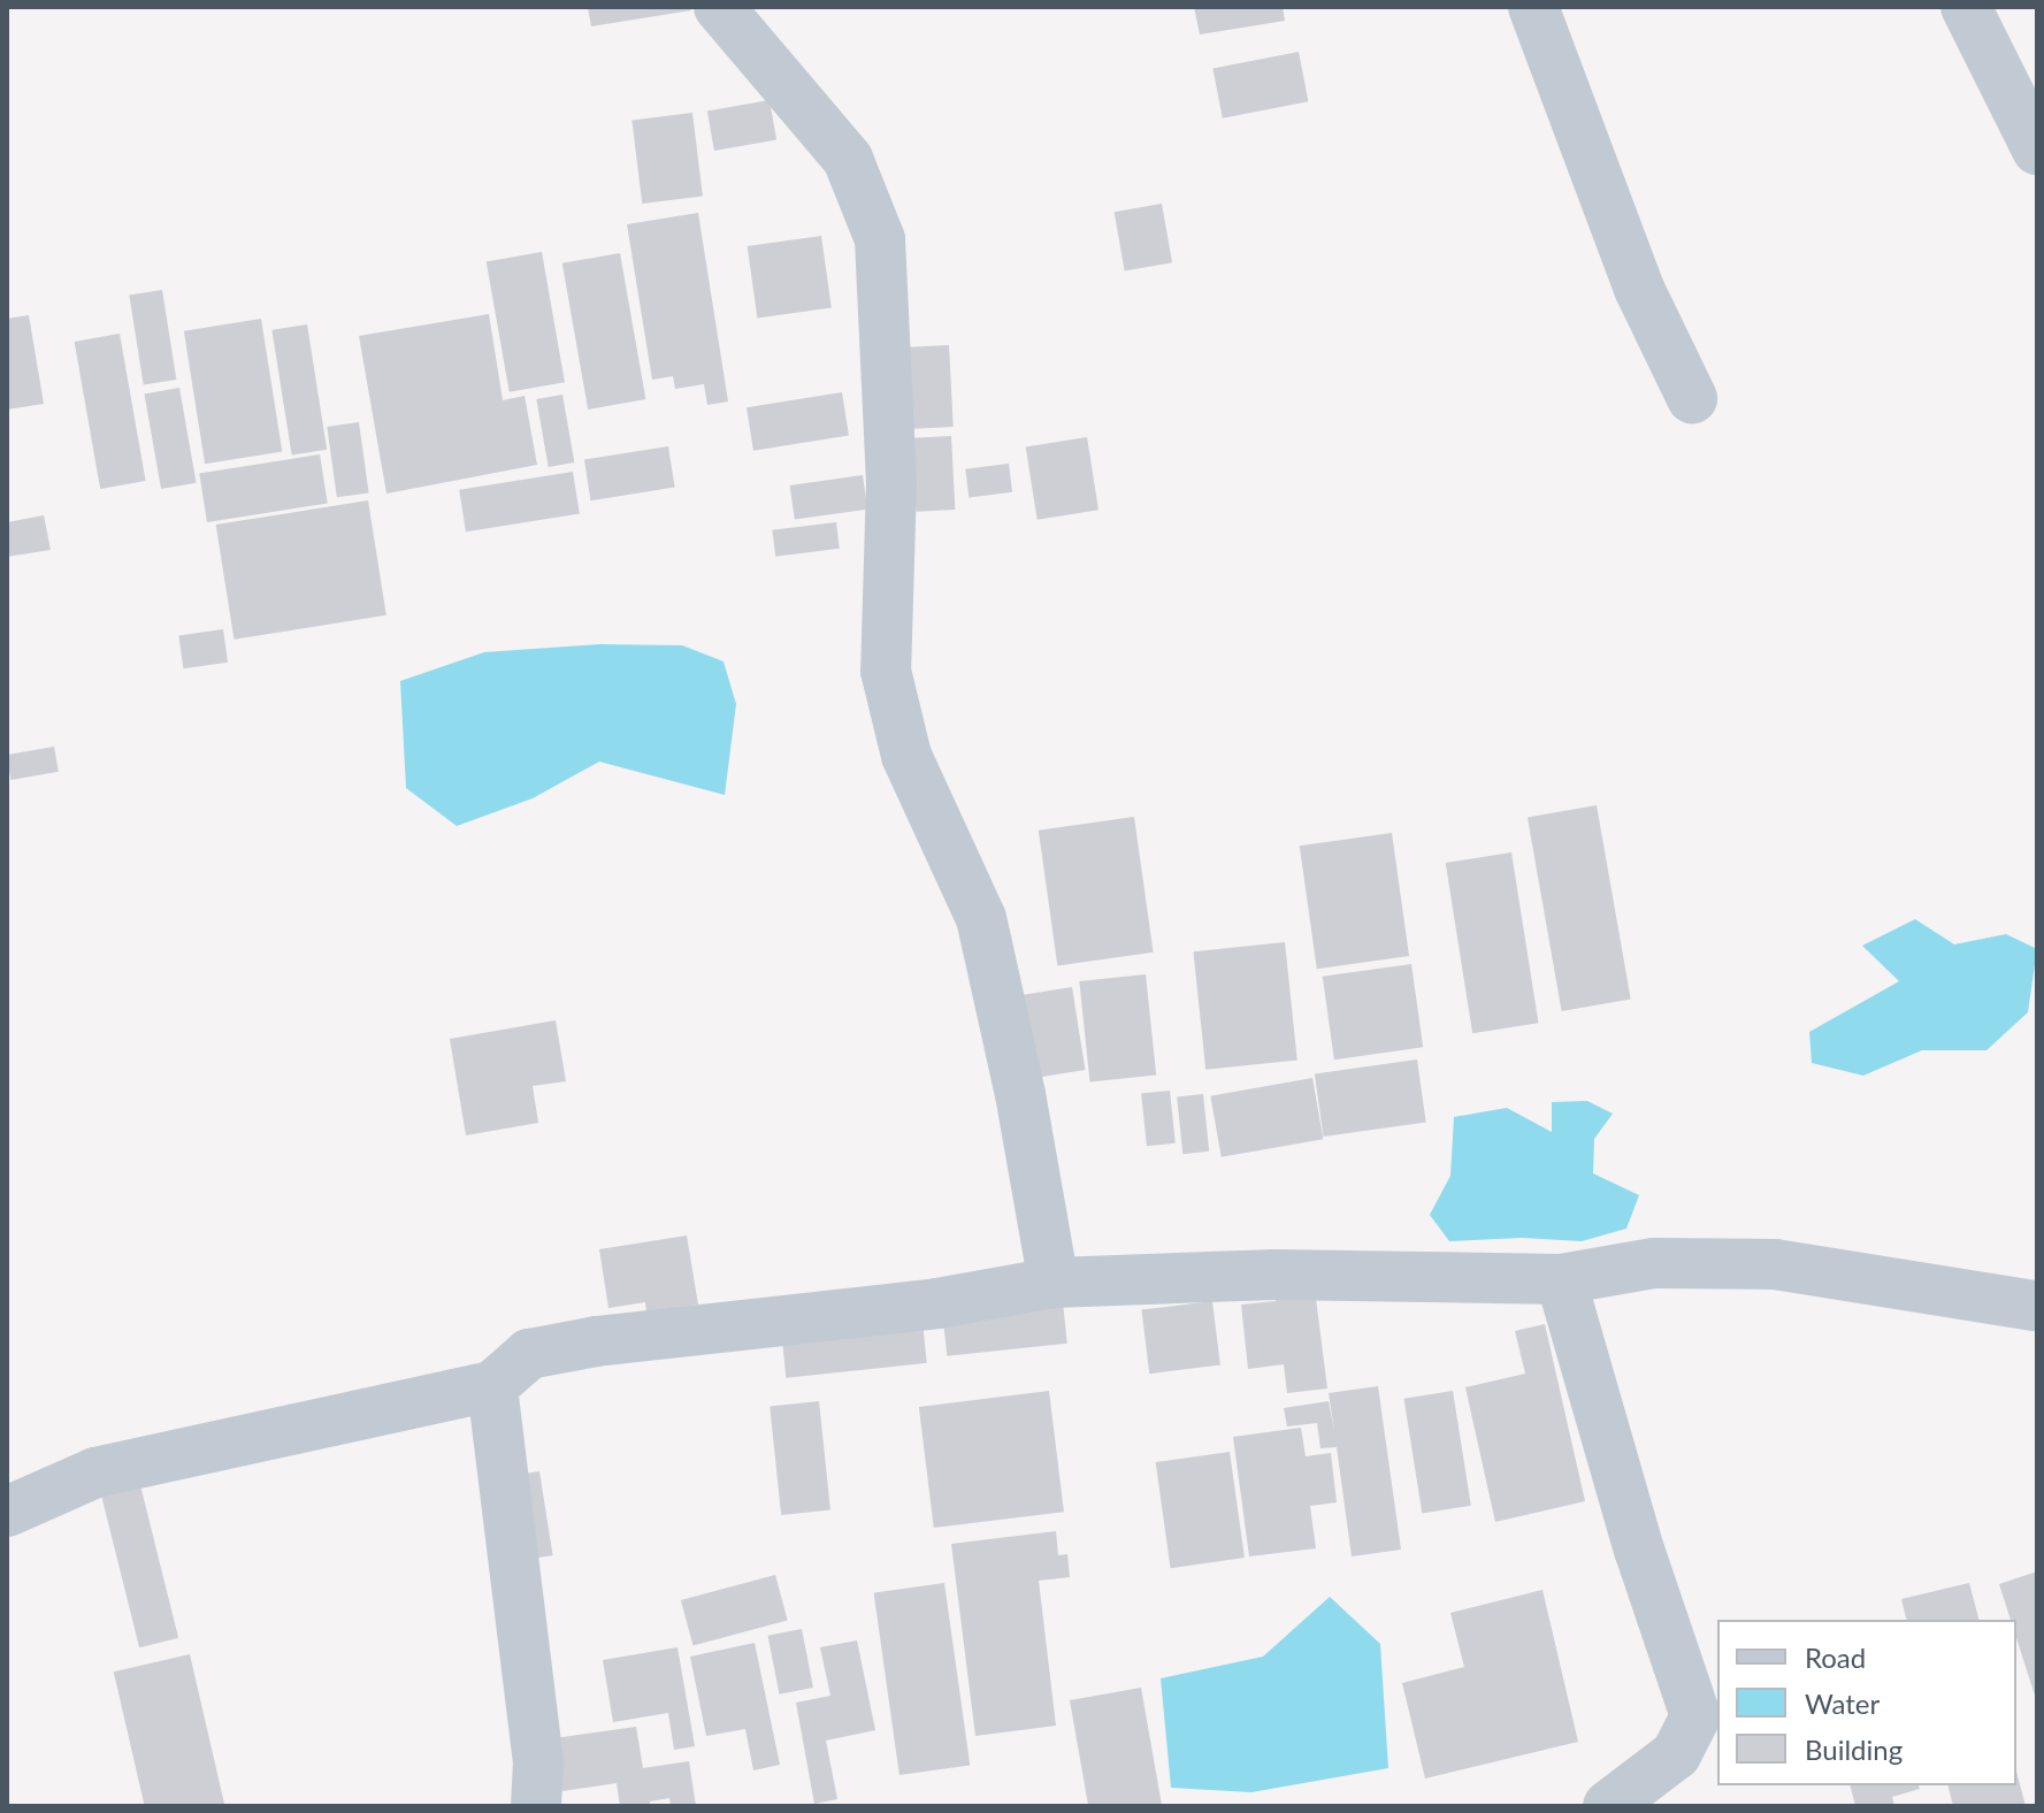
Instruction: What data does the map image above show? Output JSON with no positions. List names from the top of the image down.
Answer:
{
  "legend": ["Road", "Water", "Building"]
}
